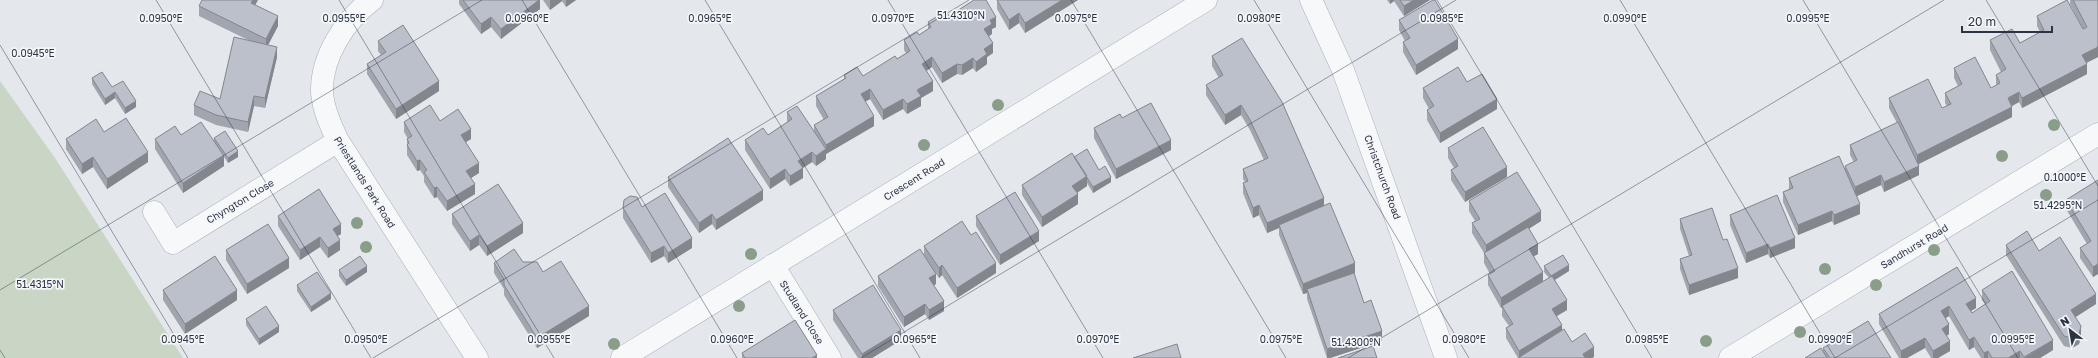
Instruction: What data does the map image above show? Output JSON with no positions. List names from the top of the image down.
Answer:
{
  "streets": {
    "street": [
      "Christchurch Road",
      "Crescent Road",
      "Priestlands Park Road",
      "Chyngton Close",
      "Sandhurst Road",
      "Studland Close"
    ]
  },
  "crossings": [
    ["Crescent Road", "Studland Close"],
    ["Priestlands Park Road", "Chyngton Close"]
  ],
  "scale_bar": "20 m",
  "north": "top left",
  "coordinates": [
    "51.4310°N",
    "0.0970°E",
    "0.0985°E",
    "0.0995°E",
    "0.0950°E",
    "0.0955°E",
    "0.0960°E",
    "0.0965°E",
    "0.0975°E",
    "0.0980°E",
    "0.0990°E",
    "0.0945°E",
    "0.1000°E",
    "51.4295°N",
    "51.4315°N",
    "51.4300°N"
  ]
}
